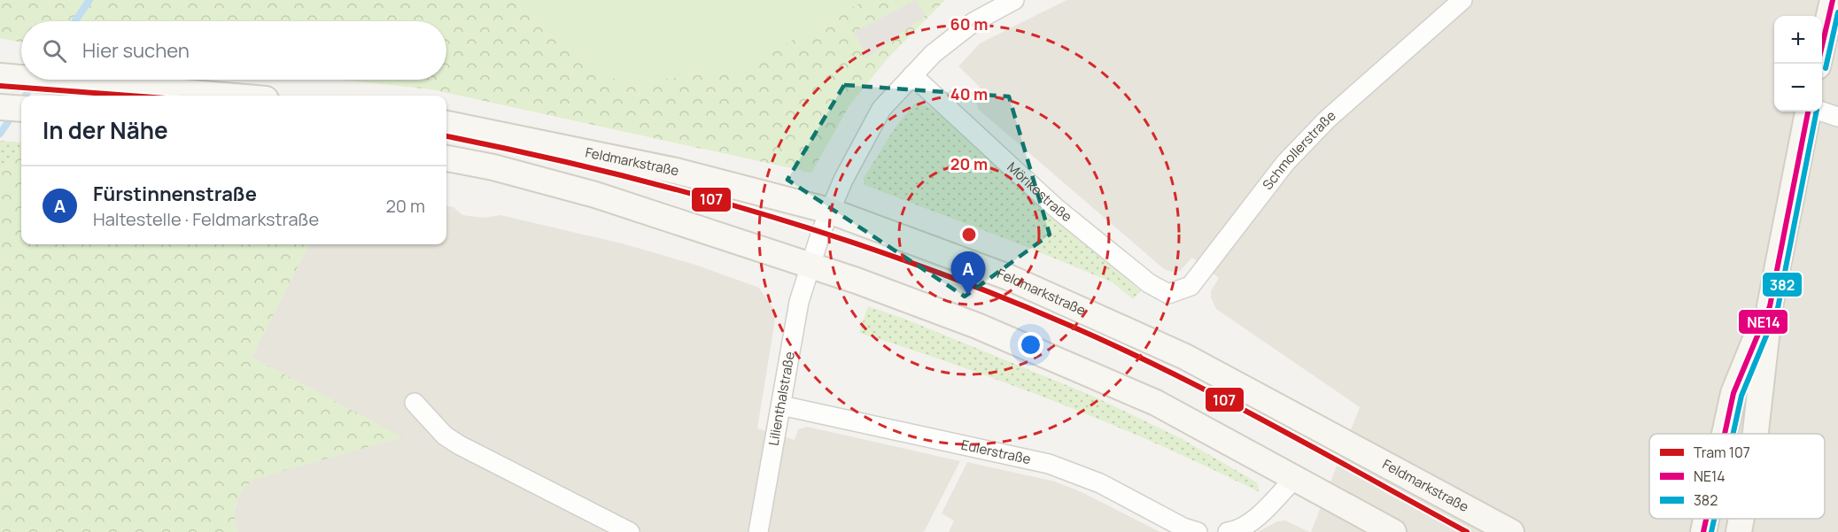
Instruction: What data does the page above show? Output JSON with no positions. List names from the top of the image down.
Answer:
{
  "streets": {
    "main road": ["Feldmarkstraße"],
    "street": [
      "Schmollerstraße",
      "Mörikestraße",
      "Lilienthalstraße",
      "Eulerstraße"
    ]
  },
  "crossings": [
    ["Schmollerstraße", "Mörikestraße"],
    ["Feldmarkstraße", "Lilienthalstraße"],
    ["Mörikestraße", "Lilienthalstraße"],
    ["Lilienthalstraße", "Eulerstraße"]
  ],
  "lines": ["transit line NE14", "transit line 382", "tram line 107"],
  "legend": ["Tram 107", "NE14", "382"],
  "page": {
    "map_buttons": ["+", "−"],
    "search": "Hier suchen",
    "heading": "In der Nähe",
    "list": [
      {
        "mark": "A",
        "name": "Fürstinnenstraße",
        "note": "Haltestelle · Feldmarkstraße",
        "value": "20 m"
      }
    ],
    "pins": "A"
  },
  "rings": ["60 m", "40 m", "20 m"]
}
